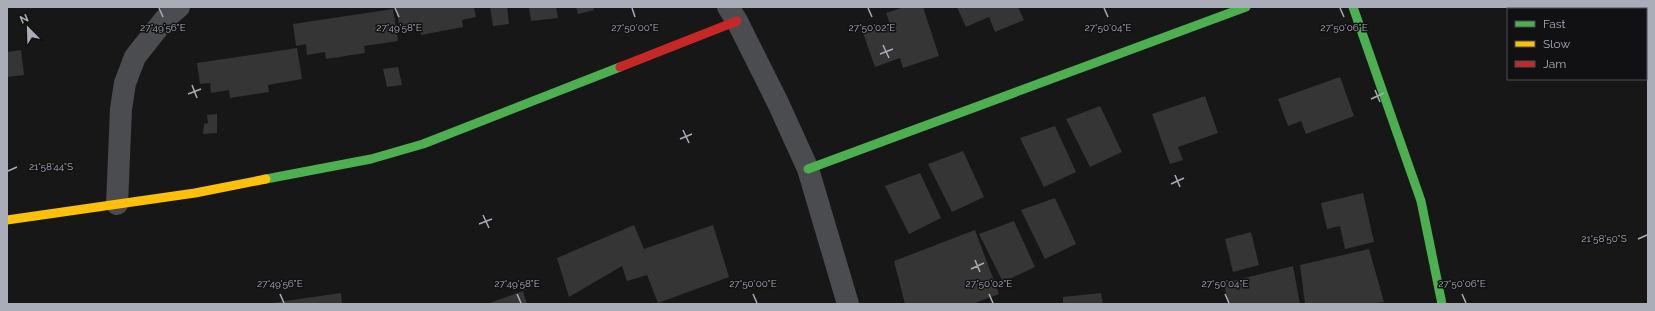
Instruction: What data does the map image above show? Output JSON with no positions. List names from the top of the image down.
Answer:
{
  "legend": ["Fast", "Slow", "Jam"],
  "north": "top left",
  "coordinates": [
    "27°49'56\"E",
    "27°49'58\"E",
    "27°50'00\"E",
    "27°50'02\"E",
    "27°50'04\"E",
    "27°50'06\"E",
    "21°58'44\"S",
    "21°58'50\"S"
  ]
}
